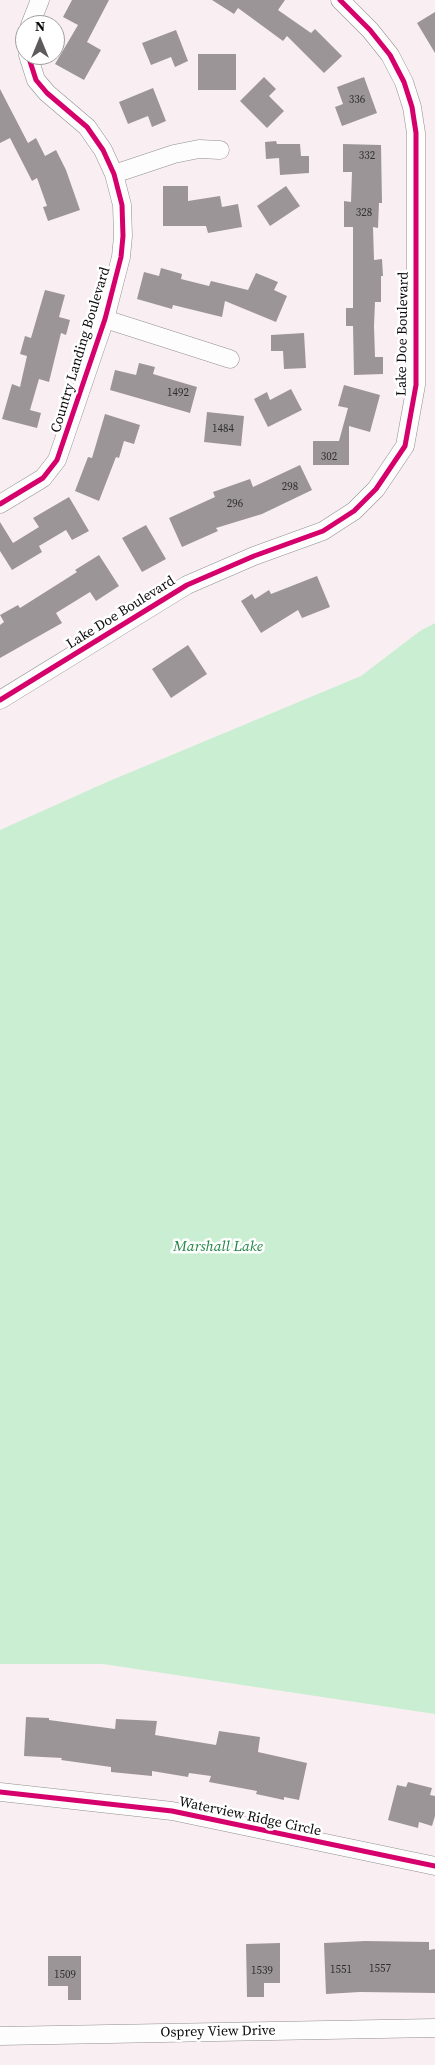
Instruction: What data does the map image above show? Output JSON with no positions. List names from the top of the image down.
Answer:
{
  "streets": {
    "street": [
      "Lake Doe Boulevard",
      "Country Landing Boulevard",
      "Waterview Ridge Circle",
      "Osprey View Drive"
    ]
  },
  "water": ["Marshall Lake"],
  "house_numbers": [
    "336",
    "332",
    "328",
    "1492",
    "1484",
    "302",
    "298",
    "296",
    "1557",
    "1551",
    "1539",
    "1509"
  ],
  "north": "top"
}
